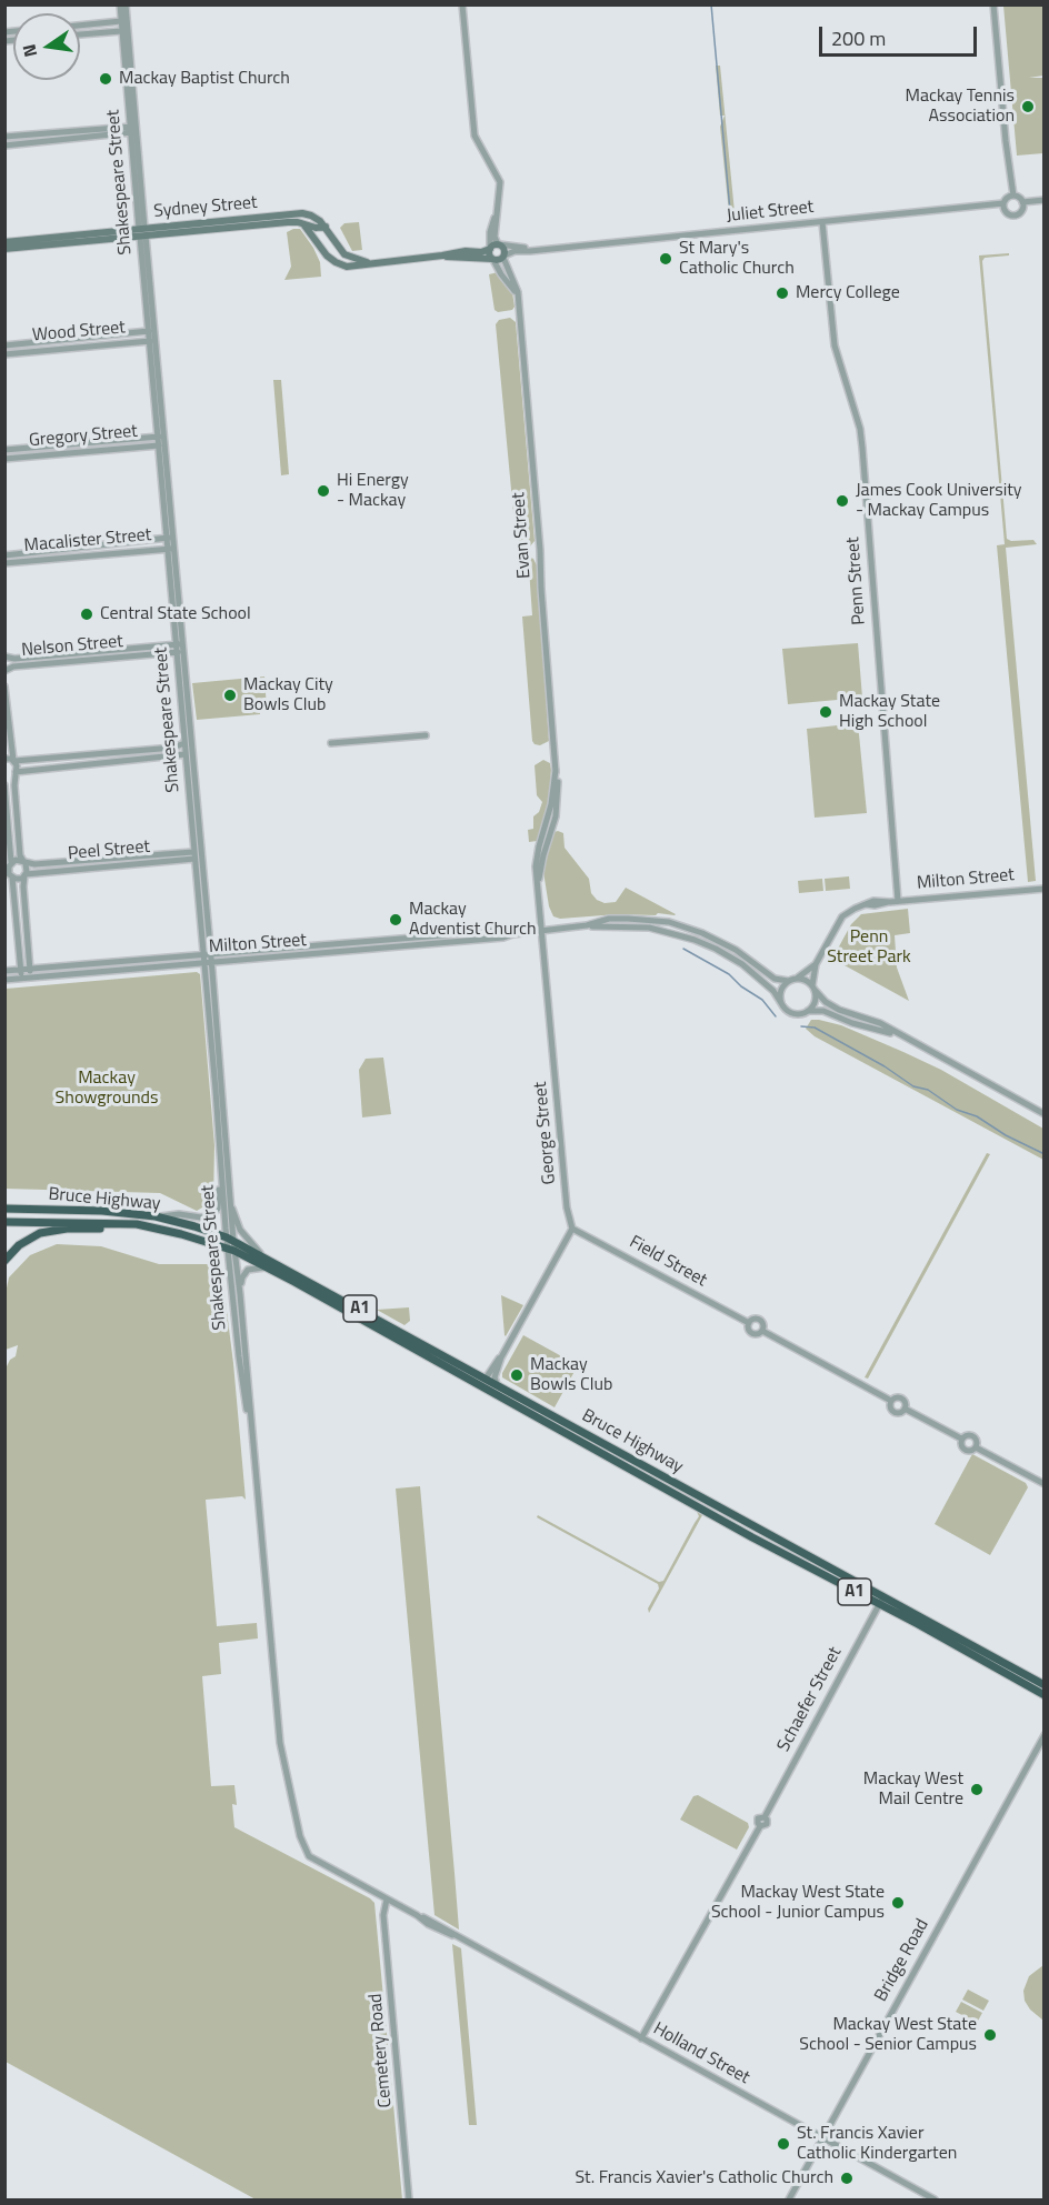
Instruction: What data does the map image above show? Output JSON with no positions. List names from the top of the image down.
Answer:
{
  "streets": {
    "highway": ["Bruce Highway", "A1"],
    "main road": ["Sydney Street", "Juliet Street"],
    "street": [
      "Shakespeare Street",
      "Wood Street",
      "Gregory Street",
      "Evan Street",
      "Macalister Street",
      "Penn Street",
      "Nelson Street",
      "Peel Street",
      "Milton Street",
      "George Street",
      "Field Street",
      "Schaefer Street",
      "Bridge Road",
      "Cemetery Road",
      "Holland Street"
    ]
  },
  "crossings": [
    ["Shakespeare Street", "Sydney Street"],
    ["Shakespeare Street", "Wood Street"],
    ["Shakespeare Street", "Gregory Street"],
    ["Shakespeare Street", "Macalister Street"],
    ["Shakespeare Street", "Nelson Street"],
    ["Shakespeare Street", "Peel Street"],
    ["Shakespeare Street", "Milton Street"],
    ["Shakespeare Street", "Bruce Highway"],
    ["Shakespeare Street", "Holland Street"],
    ["Juliet Street", "Evan Street"],
    ["Juliet Street", "Penn Street"],
    ["Evan Street", "George Street"],
    ["Penn Street", "Milton Street"],
    ["Milton Street", "George Street"],
    ["George Street", "Field Street"],
    ["Bruce Highway", "A1"],
    ["Bruce Highway", "Schaefer Street"],
    ["Schaefer Street", "Holland Street"],
    ["Bridge Road", "Holland Street"],
    ["Cemetery Road", "Holland Street"]
  ],
  "parks": ["Penn Street Park", "Mackay Showgrounds"],
  "places": [
    "Mackay Baptist Church",
    "Mackay Tennis Association",
    "St Mary's Catholic Church",
    "Mercy College",
    "Hi Energy - Mackay",
    "James Cook University - Mackay Campus",
    "Central State School",
    "Mackay City Bowls Club",
    "Mackay State High School",
    "Mackay Adventist Church",
    "Mackay Bowls Club",
    "Mackay West Mail Centre",
    "Mackay West State School - Junior Campus",
    "Mackay West State School - Senior Campus",
    "St. Francis Xavier Catholic Kindergarten",
    "St. Francis Xavier's Catholic Church"
  ],
  "scale_bar": "200 m",
  "north": "left"
}
